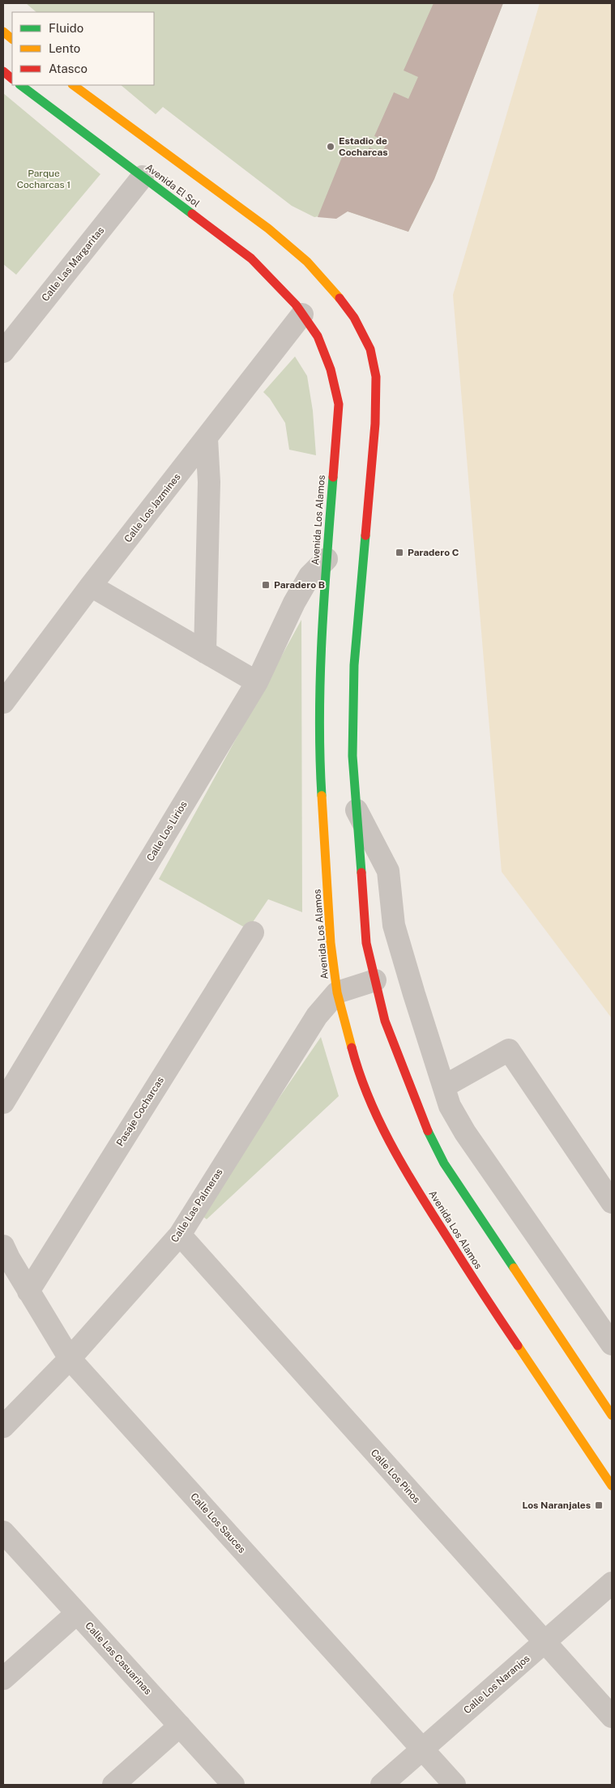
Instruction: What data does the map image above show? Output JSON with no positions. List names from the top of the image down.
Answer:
{
  "streets": {
    "main road": ["Avenida El Sol", "Avenida Los Alamos"],
    "street": [
      "Calle Las Margaritas",
      "Calle Los Jazmines",
      "Calle Los Lirios",
      "Pasaje Cocharcas",
      "Calle Las Palmeras",
      "Calle Los Pinos",
      "Calle Los Sauces",
      "Calle Las Casuarinas",
      "Calle Los Naranjos"
    ]
  },
  "crossings": [
    ["Avenida El Sol", "Calle Las Margaritas"],
    ["Avenida El Sol", "Calle Los Jazmines"],
    ["Avenida El Sol", "Avenida Los Alamos"],
    ["Calle Los Jazmines", "Avenida Los Alamos"],
    ["Avenida Los Alamos", "Calle Los Lirios"],
    ["Avenida Los Alamos", "Calle Las Palmeras"],
    ["Pasaje Cocharcas", "Calle Los Sauces"],
    ["Calle Las Palmeras", "Calle Los Pinos"],
    ["Calle Las Palmeras", "Calle Los Sauces"],
    ["Calle Los Pinos", "Calle Los Naranjos"],
    ["Calle Los Sauces", "Calle Los Naranjos"]
  ],
  "parks": ["Parque Cocharcas 1"],
  "places": {
    "other": ["Estadio de Cocharcas"],
    "transit": ["Paradero C", "Paradero B", "Los Naranjales"]
  },
  "legend": ["Fluido", "Lento", "Atasco"]
}
